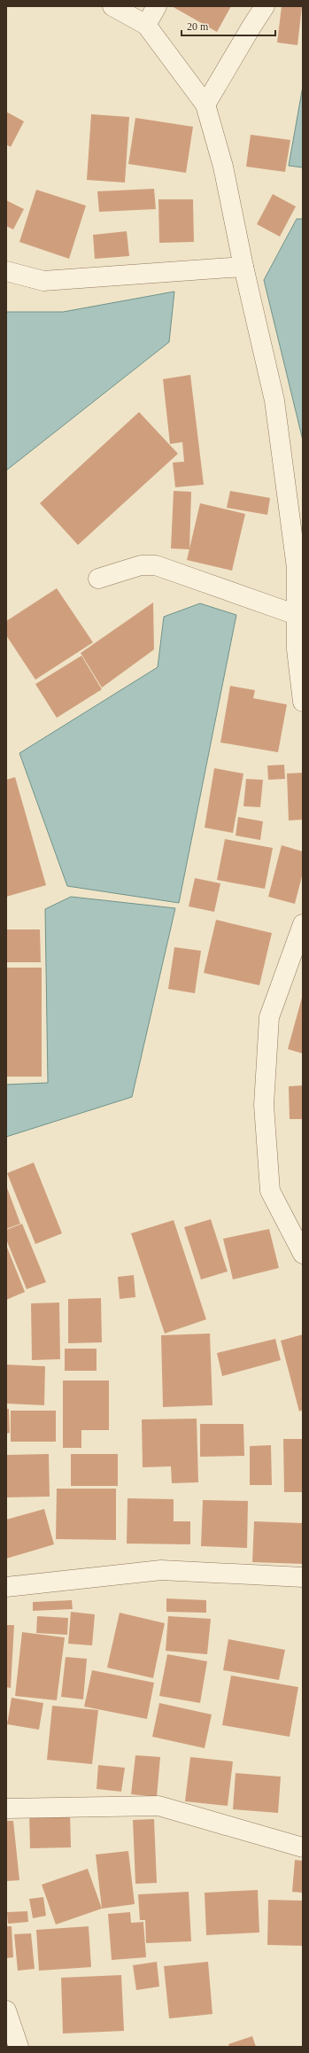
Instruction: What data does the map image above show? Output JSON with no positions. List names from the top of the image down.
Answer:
{
  "scale_bar": "20 m"
}
